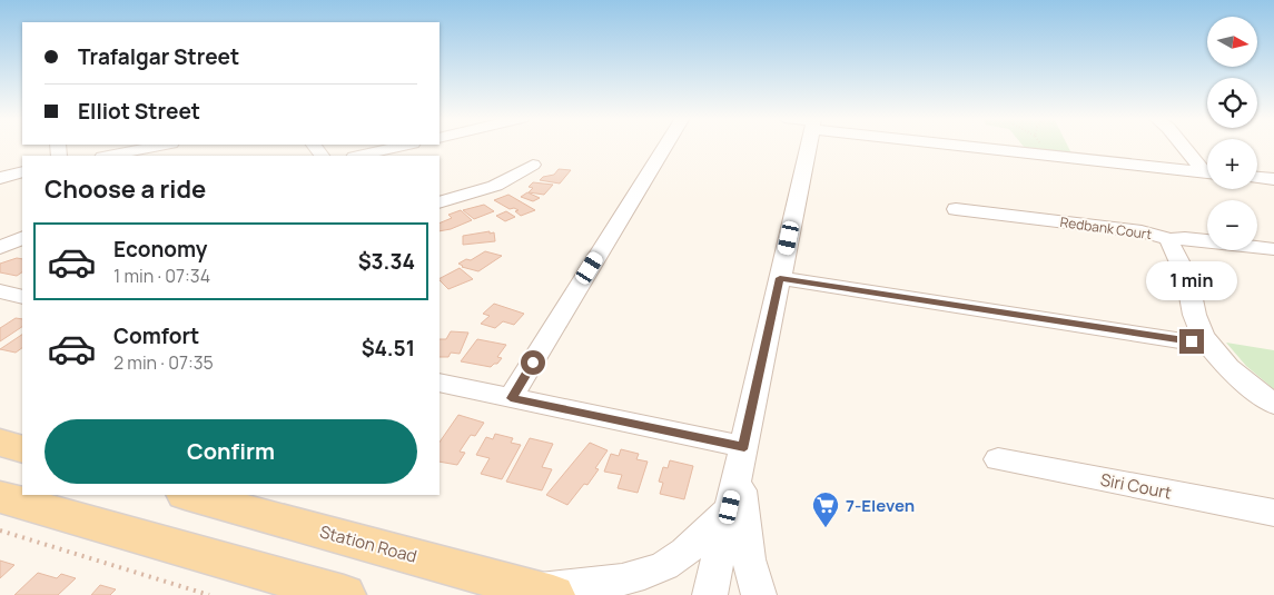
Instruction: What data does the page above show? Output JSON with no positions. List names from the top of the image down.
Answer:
{
  "streets": {
    "main road": ["Station Road"],
    "street": ["Redbank Court", "Siri Court"]
  },
  "places": {
    "supermarket": ["7-Eleven"]
  },
  "north": "right",
  "page": {
    "map_buttons": ["+", "−"],
    "banner": ["Trafalgar Street", "Elliot Street"],
    "heading": "Choose a ride",
    "list": [
      {
        "name": "Economy",
        "note": "1 min · 07:34",
        "value": "$3.34"
      },
      {
        "name": "Comfort",
        "note": "2 min · 07:35",
        "value": "$4.51"
      }
    ],
    "bubble": "1 min",
    "buttons": "Confirm"
  }
}
